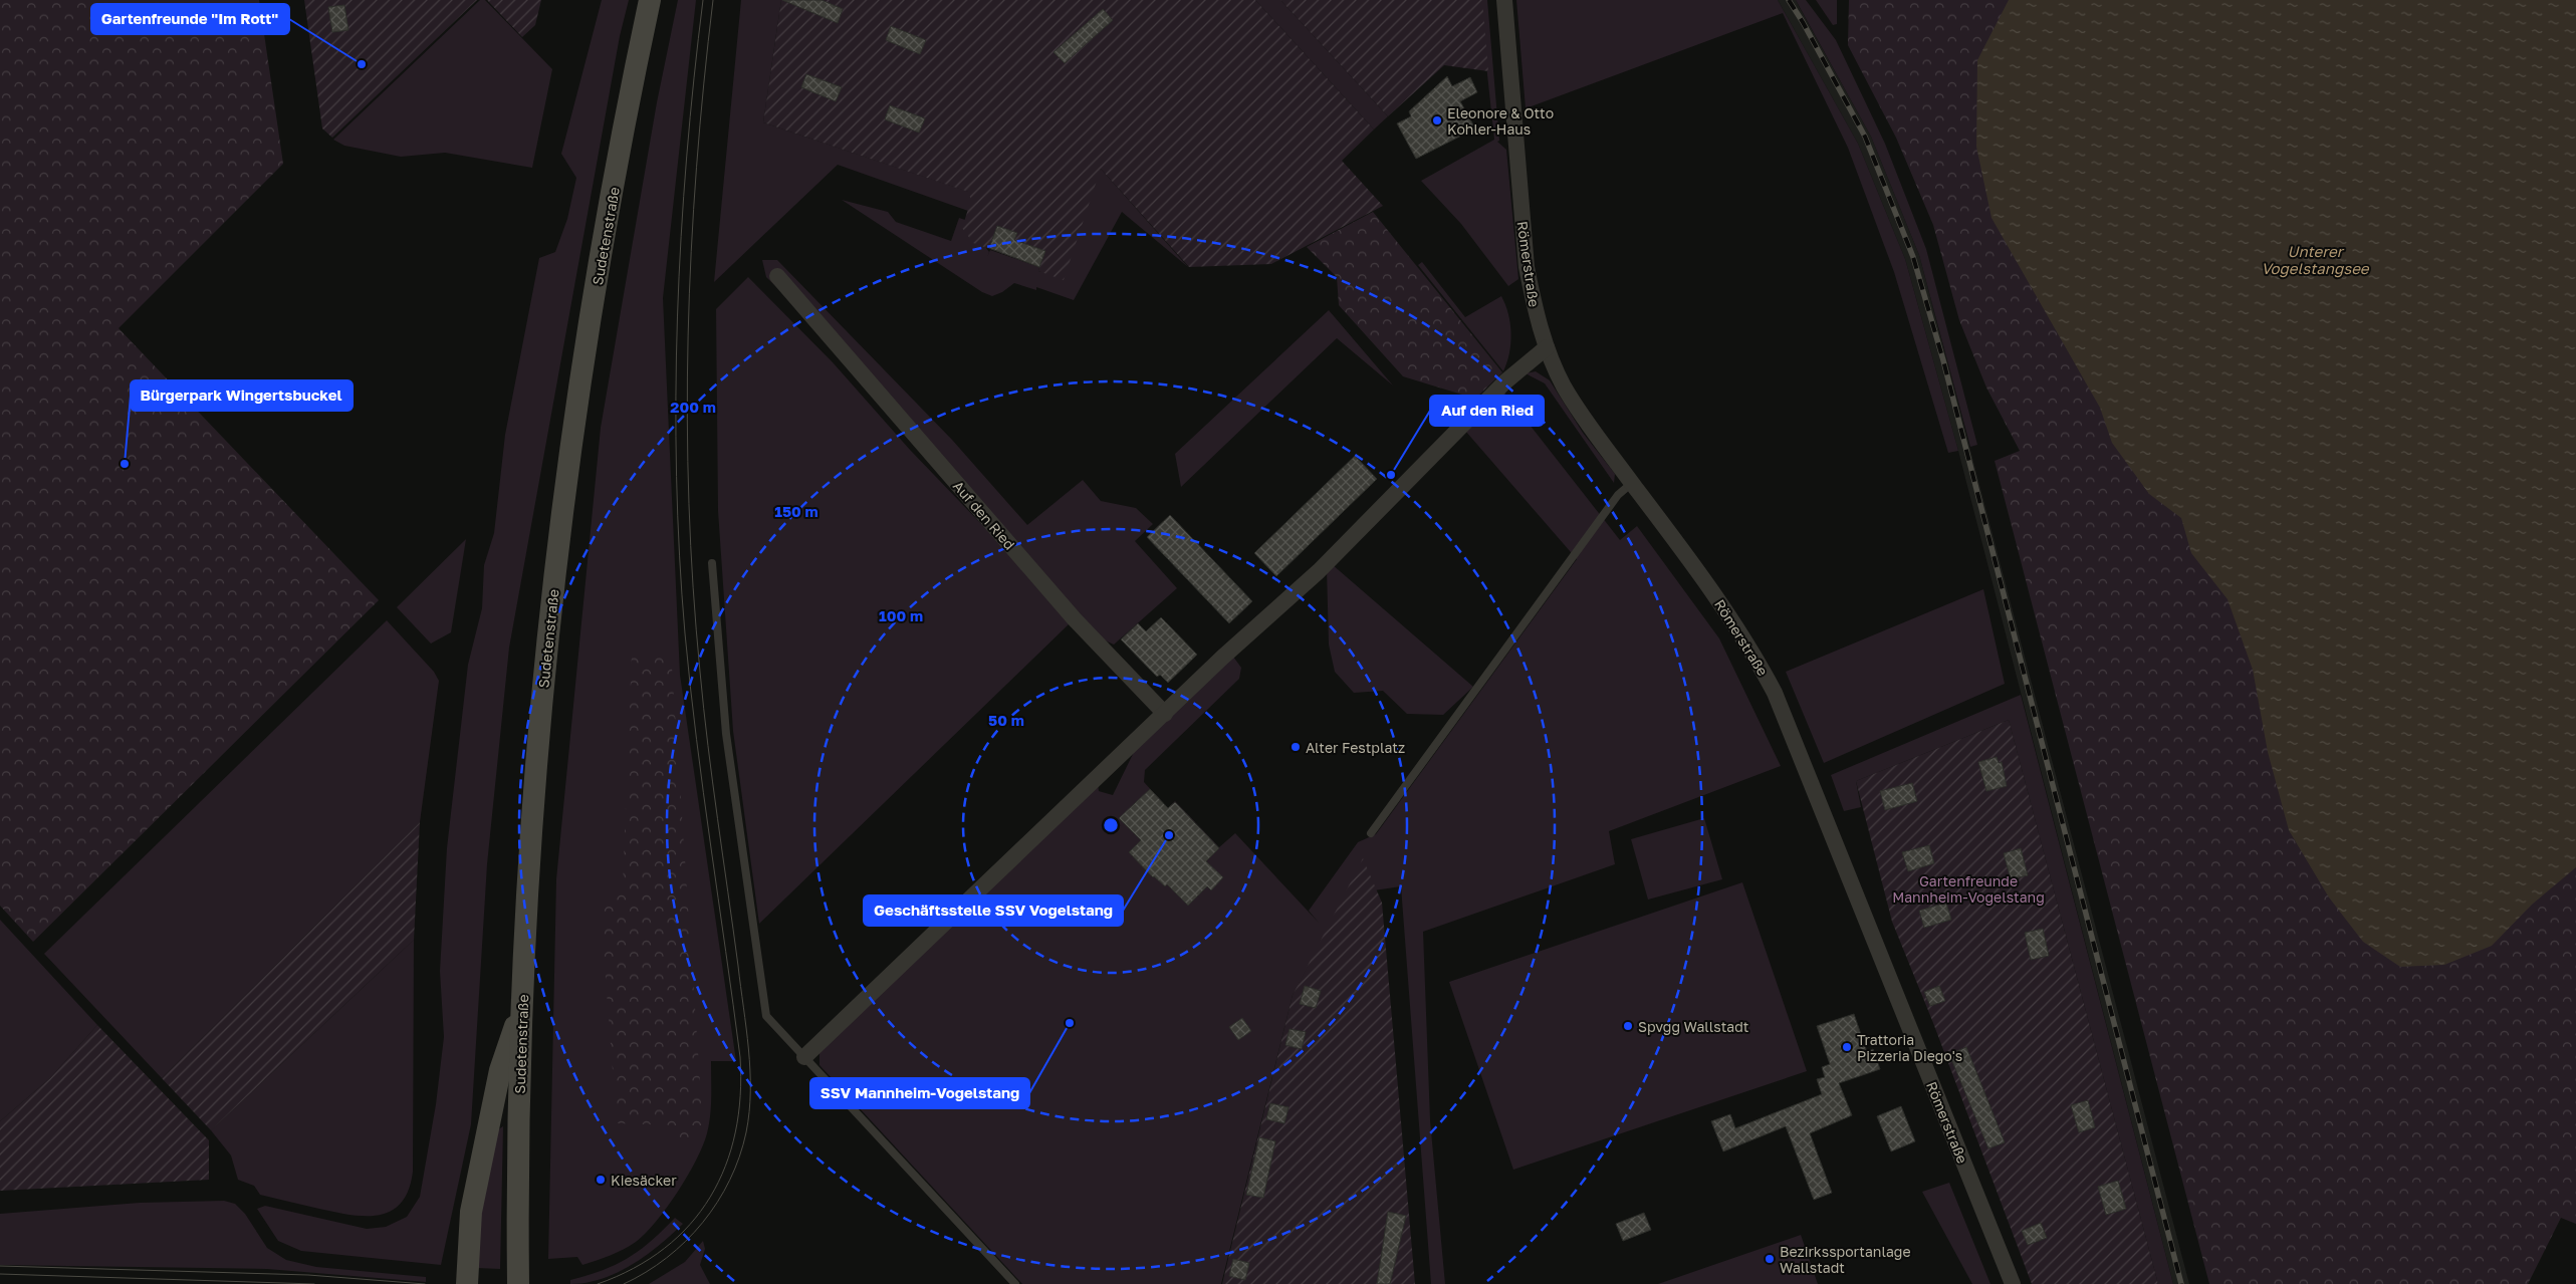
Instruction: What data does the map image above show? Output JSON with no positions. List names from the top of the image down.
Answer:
{
  "streets": {
    "main road": ["Sudetenstraße"],
    "street": ["Römerstraße", "Auf den Ried"]
  },
  "water": ["Unterer Vogelstangsee"],
  "parks": ["Gartenfreunde Mannheim-Vogelstang"],
  "places": [
    "Gartenfreunde \"Im Rott\"",
    "Eleonore & Otto Kohler-Haus",
    "Bürgerpark Wingertsbuckel",
    "Auf den Ried",
    "Alter Festplatz",
    "Geschäftsstelle SSV Vogelstang",
    "SSV Mannheim-Vogelstang",
    "Spvgg Wallstadt",
    "Trattoria Pizzeria Diego's",
    "Kiesäcker",
    "Bezirkssportanlage Wallstadt"
  ],
  "rings": [
    "200 m",
    "150 m",
    "100 m",
    "50 m"
  ]
}
